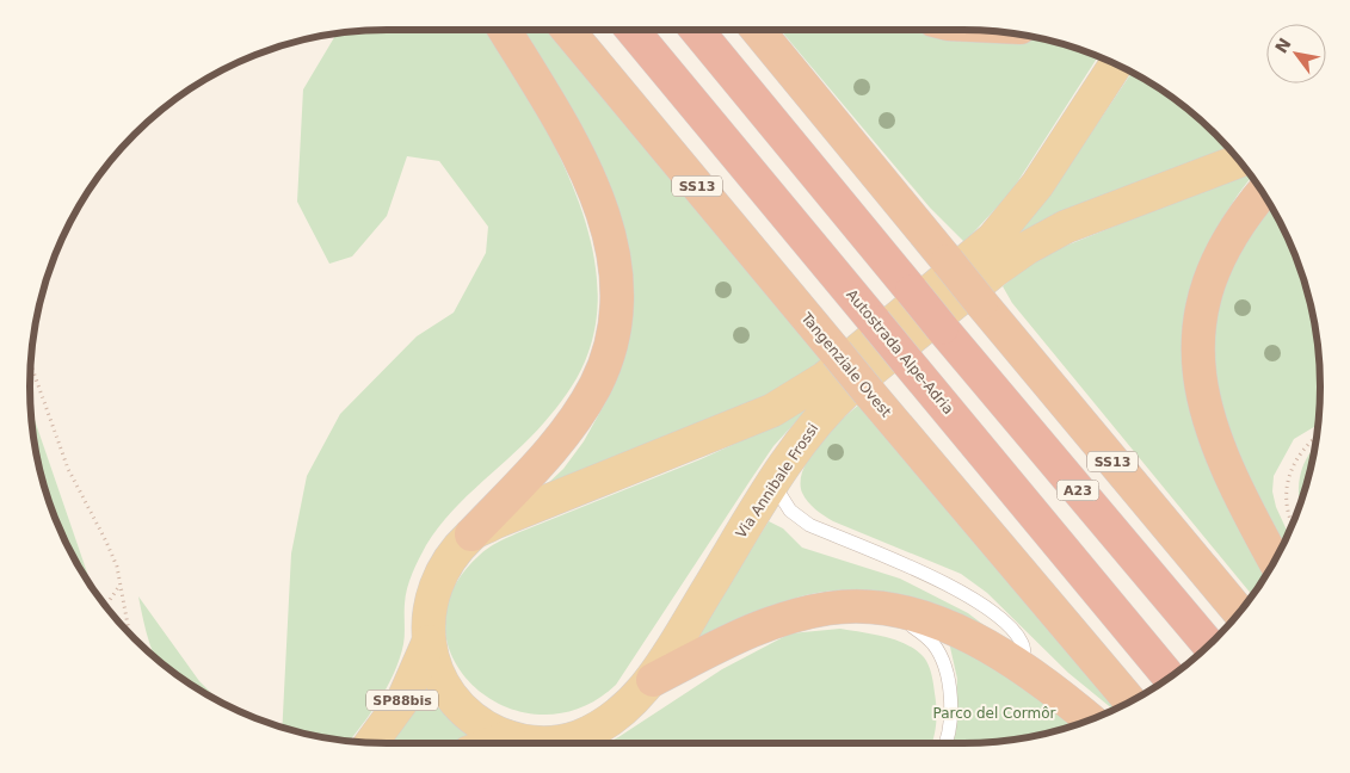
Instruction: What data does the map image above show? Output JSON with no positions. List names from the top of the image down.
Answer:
{
  "streets": {
    "highway": [
      "SS13",
      "Autostrada Alpe-Adria",
      "Tangenziale Ovest",
      "A23"
    ],
    "main road": ["Via Annibale Frossi", "SP88bis"]
  },
  "parks": ["Parco del Cormôr"],
  "north": "top left"
}
